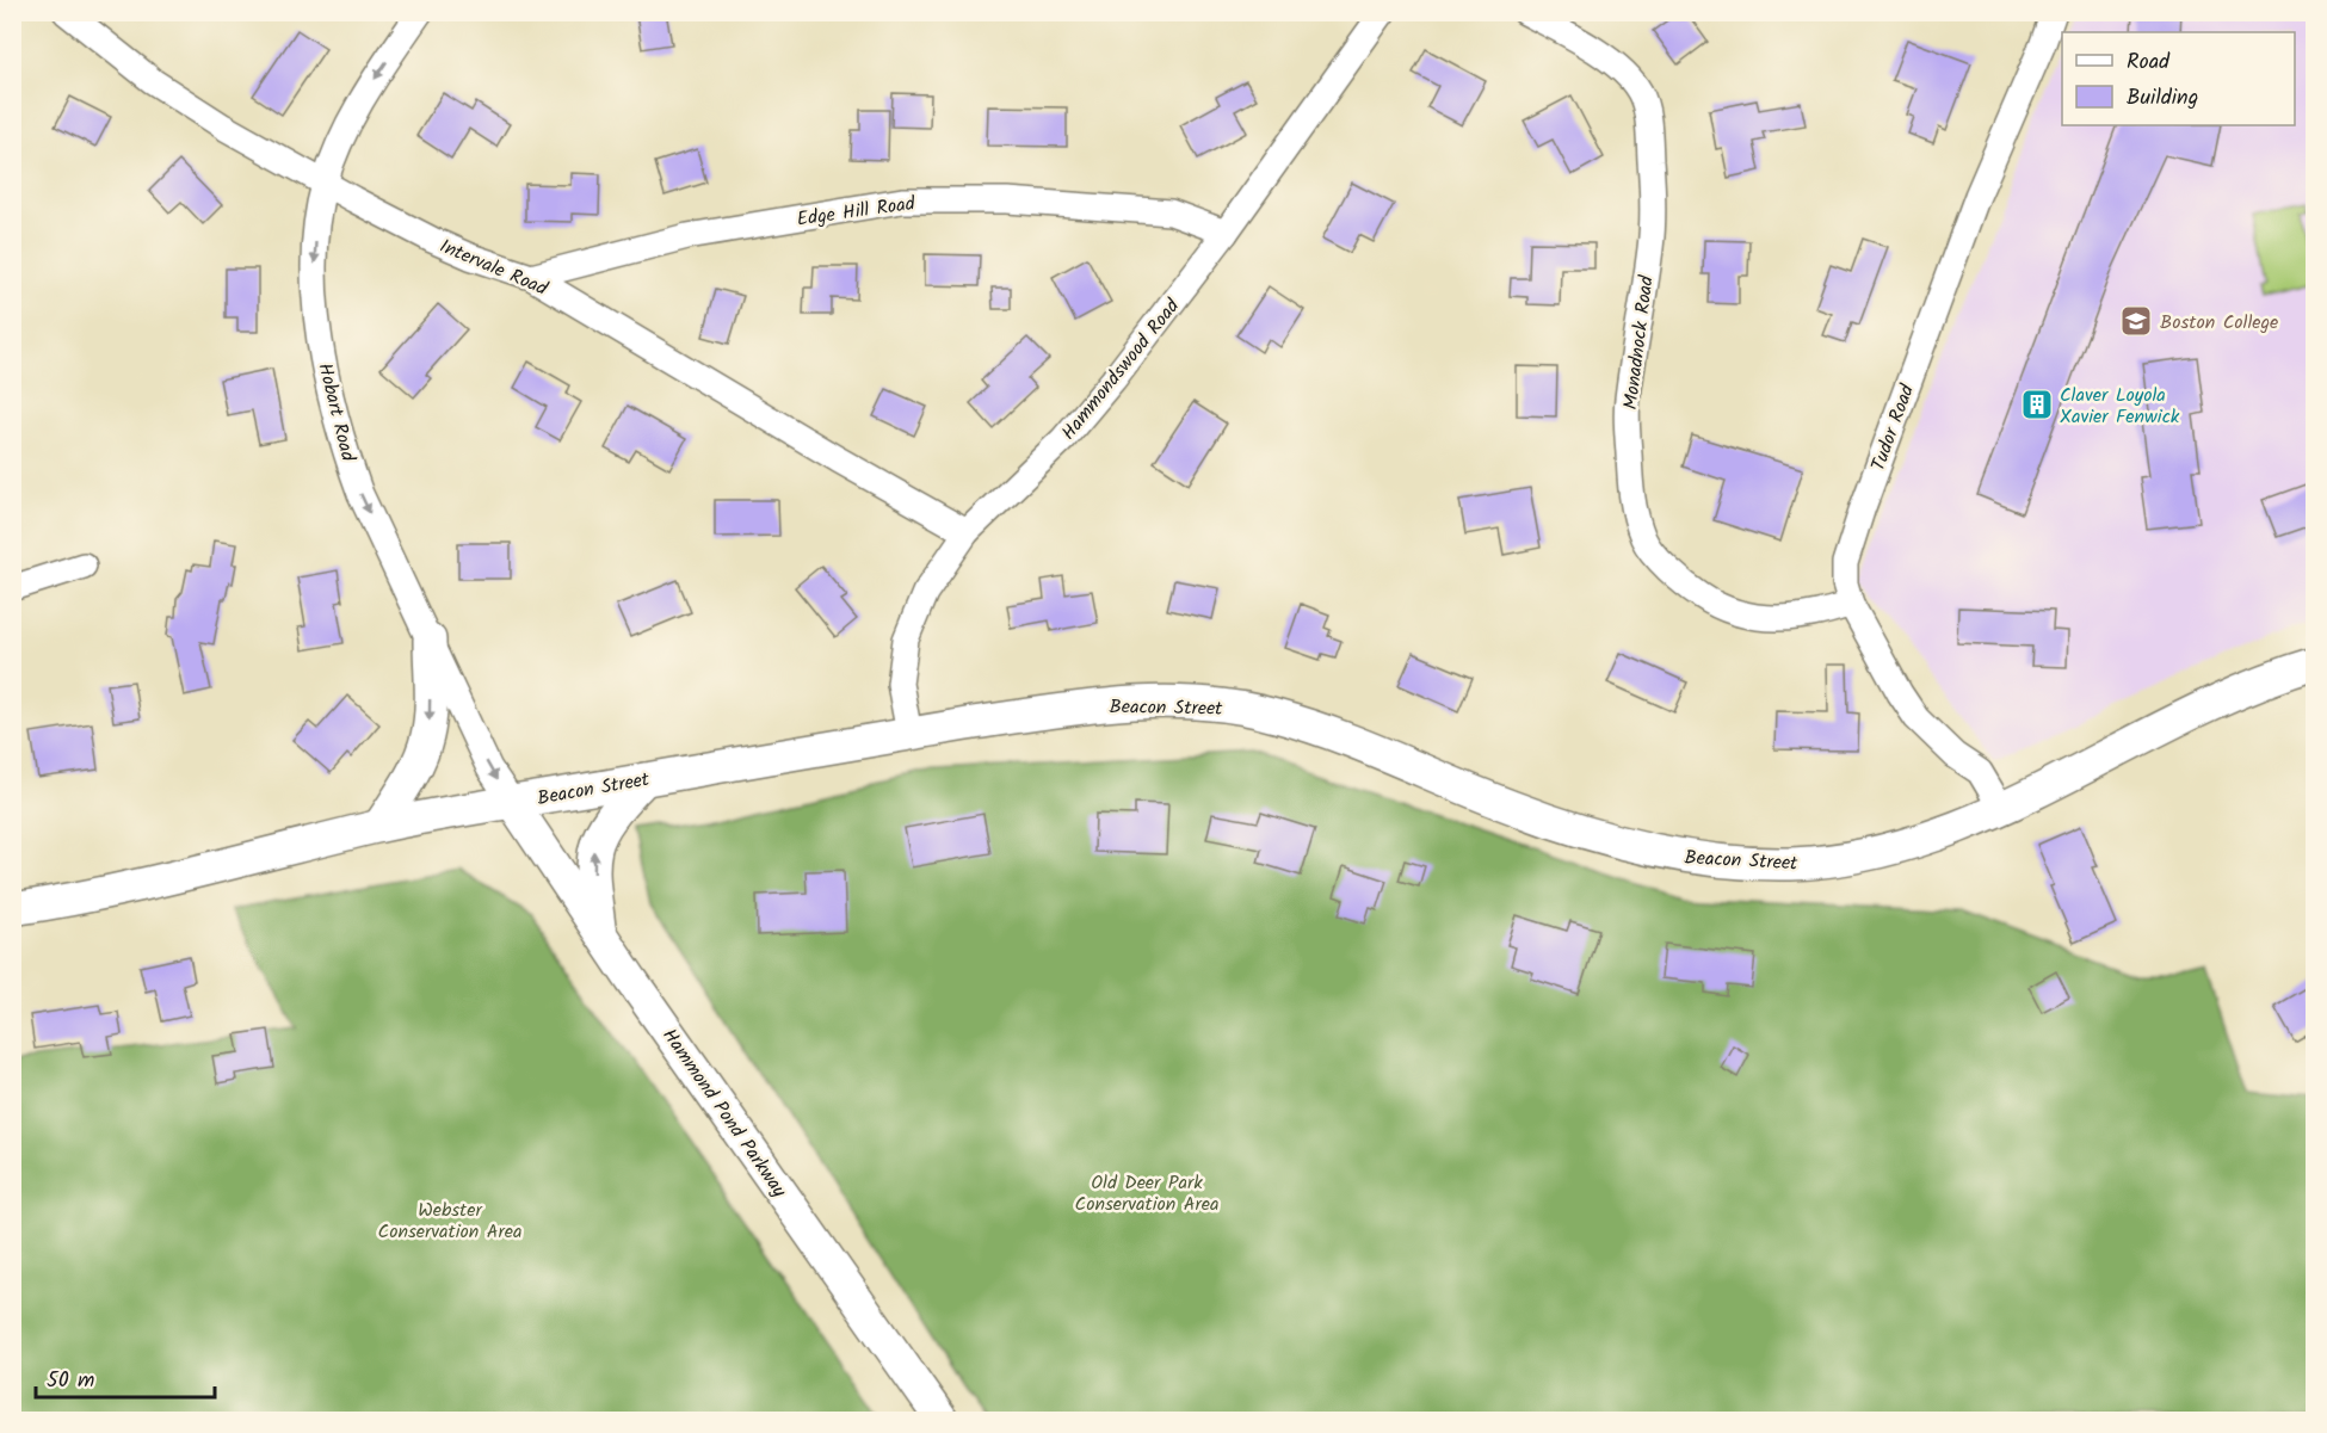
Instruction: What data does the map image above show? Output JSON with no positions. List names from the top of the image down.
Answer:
{
  "streets": {
    "main road": ["Beacon Street", "Hammond Pond Parkway"],
    "street": [
      "Edge Hill Road",
      "Intervale Road",
      "Monadnock Road",
      "Hammondswood Road",
      "Hobart Road",
      "Tudor Road"
    ]
  },
  "crossings": [
    ["Edge Hill Road", "Intervale Road"],
    ["Edge Hill Road", "Hammondswood Road"],
    ["Intervale Road", "Hammondswood Road"],
    ["Intervale Road", "Hobart Road"],
    ["Monadnock Road", "Tudor Road"],
    ["Hammondswood Road", "Beacon Street"],
    ["Hobart Road", "Beacon Street"],
    ["Hobart Road", "Hammond Pond Parkway"],
    ["Tudor Road", "Beacon Street"],
    ["Beacon Street", "Hammond Pond Parkway"]
  ],
  "one_way": ["Hobart Road"],
  "parks": ["Old Deer Park Conservation Area", "Webster Conservation Area"],
  "places": {
    "school or university": ["Boston College"],
    "building": ["Claver Loyola Xavier Fenwick"]
  },
  "legend": ["Road", "Building"],
  "scale_bar": "50 m"
}
